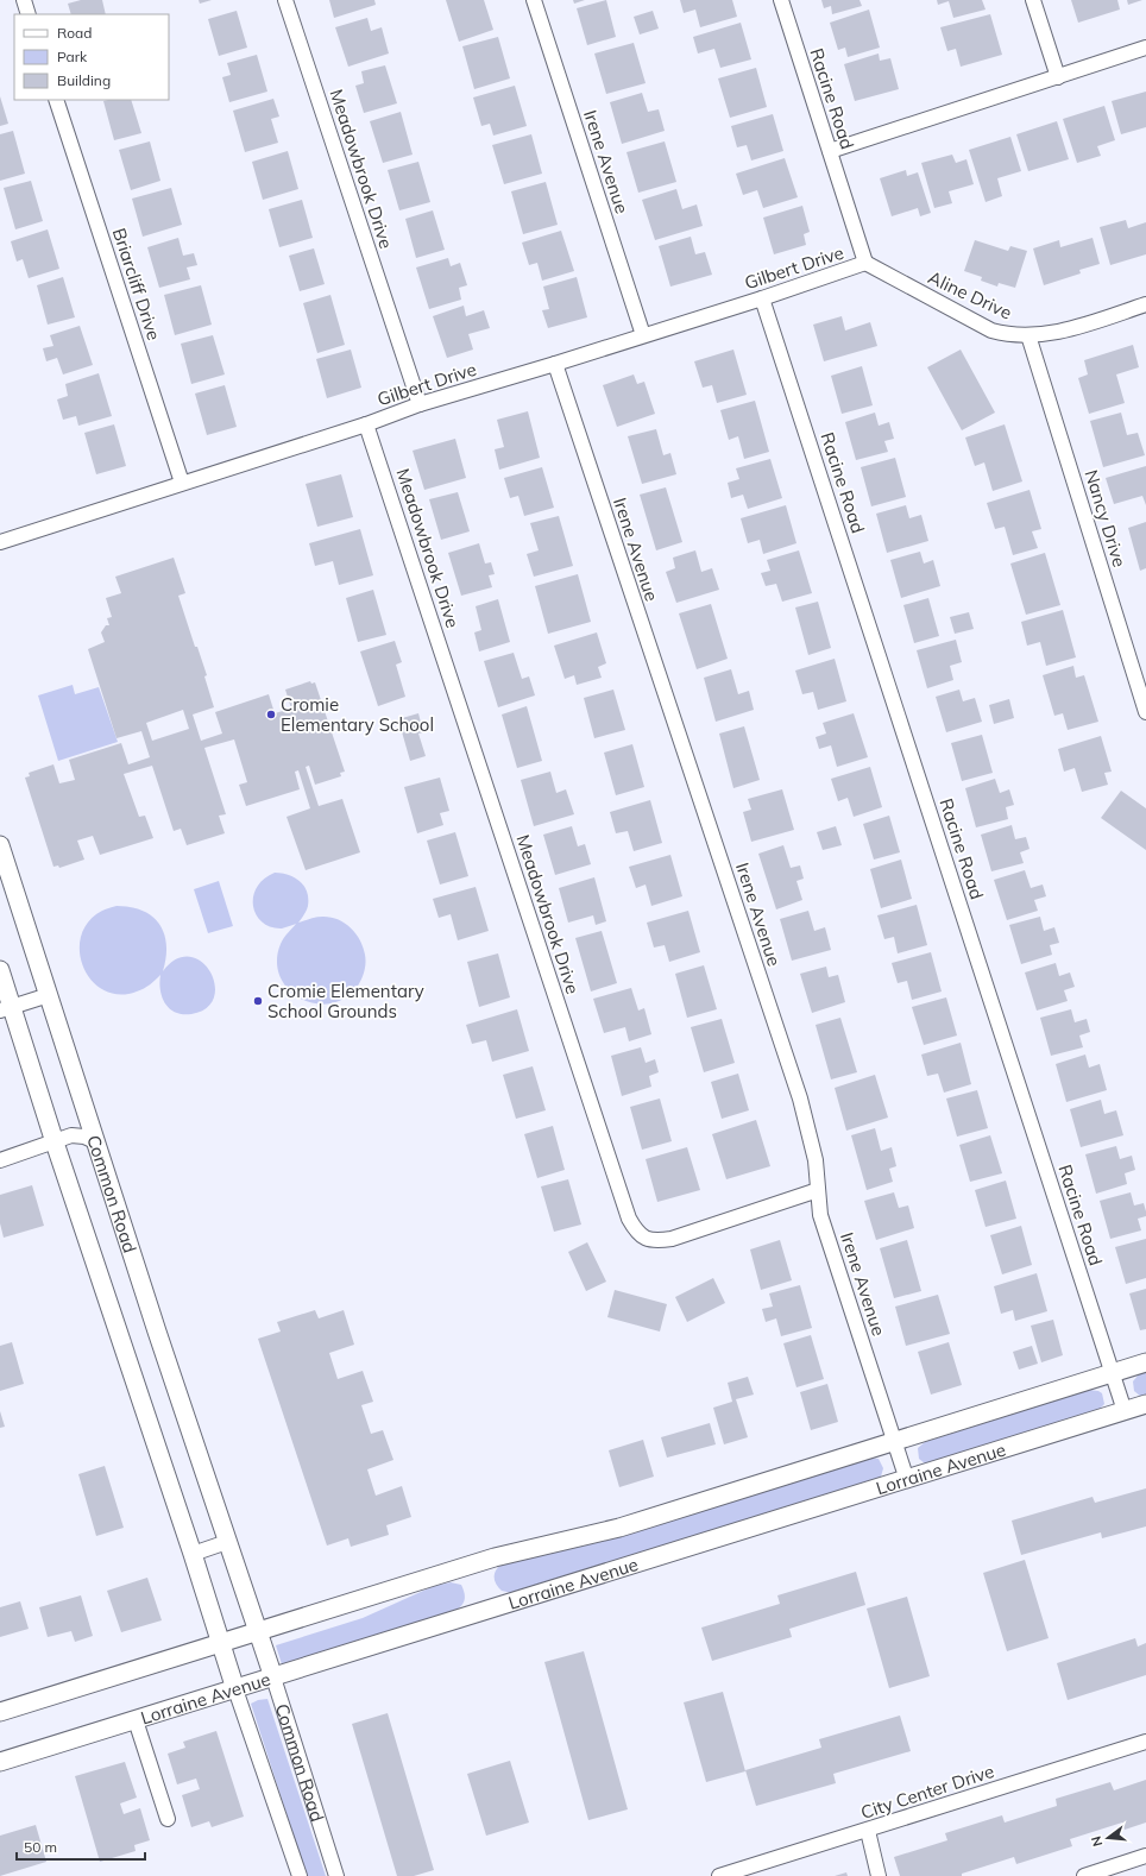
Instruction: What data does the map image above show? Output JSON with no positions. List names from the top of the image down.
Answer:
{
  "streets": {
    "street": [
      "Racine Road",
      "Irene Avenue",
      "Meadowbrook Drive",
      "Gilbert Drive",
      "Briarcliff Drive",
      "Aline Drive",
      "Nancy Drive",
      "Common Road",
      "Lorraine Avenue",
      "City Center Drive"
    ]
  },
  "crossings": [
    ["Racine Road", "Gilbert Drive"],
    ["Racine Road", "Aline Drive"],
    ["Racine Road", "Lorraine Avenue"],
    ["Irene Avenue", "Meadowbrook Drive"],
    ["Irene Avenue", "Gilbert Drive"],
    ["Irene Avenue", "Lorraine Avenue"],
    ["Meadowbrook Drive", "Gilbert Drive"],
    ["Gilbert Drive", "Briarcliff Drive"],
    ["Gilbert Drive", "Aline Drive"],
    ["Aline Drive", "Nancy Drive"],
    ["Common Road", "Lorraine Avenue"]
  ],
  "places": ["Cromie Elementary School", "Cromie Elementary School Grounds"],
  "legend": ["Road", "Park", "Building"],
  "scale_bar": "50 m",
  "north": "left"
}
